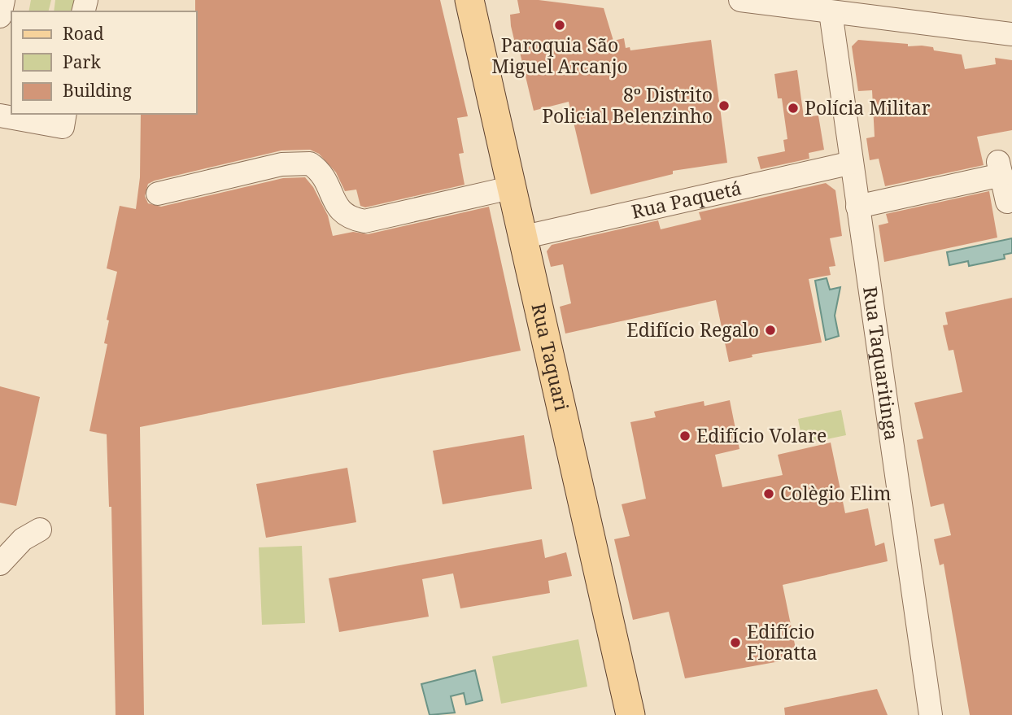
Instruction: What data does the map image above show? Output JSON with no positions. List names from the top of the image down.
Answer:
{
  "streets": {
    "main road": ["Rua Taquari"],
    "street": ["Rua Paquetá", "Rua Taquaritinga"]
  },
  "crossings": [
    ["Rua Paquetá", "Rua Taquari"],
    ["Rua Paquetá", "Rua Taquaritinga"]
  ],
  "places": [
    "Paroquia São Miguel Arcanjo",
    "8º Distrito Policial Belenzinho",
    "Polícia Militar",
    "Edifício Regalo",
    "Edifício Volare",
    "Colègio Elim",
    "Edifício Fioratta"
  ],
  "legend": ["Road", "Park", "Building"]
}
